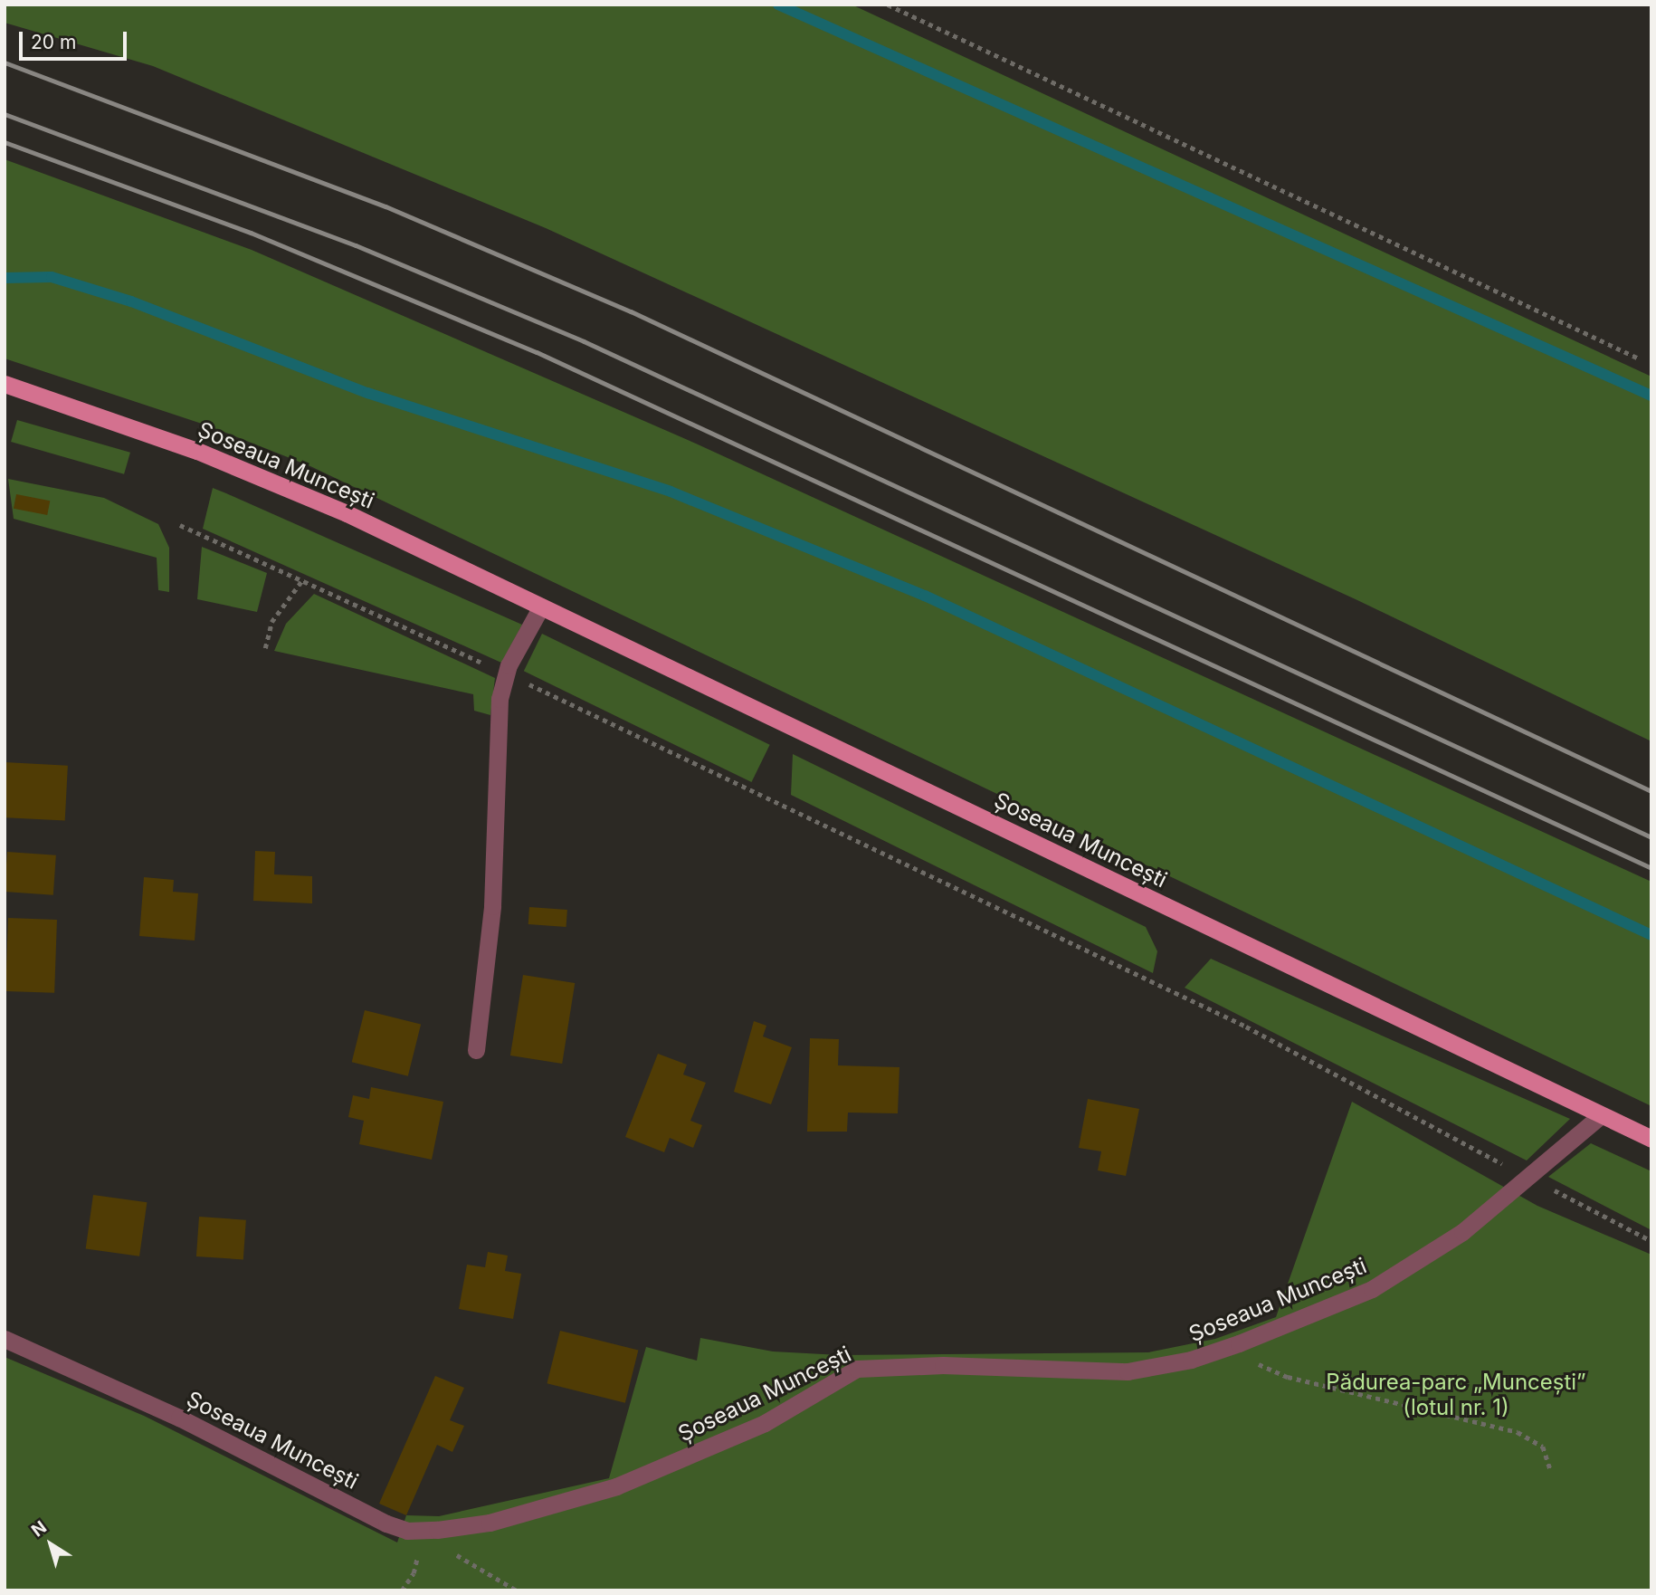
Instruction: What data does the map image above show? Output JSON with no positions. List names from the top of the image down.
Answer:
{
  "streets": {
    "main road": ["Șoseaua Muncești"]
  },
  "parks": ["Pădurea-parc „Muncești” (lotul nr. 1)"],
  "scale_bar": "20 m",
  "north": "top left"
}
